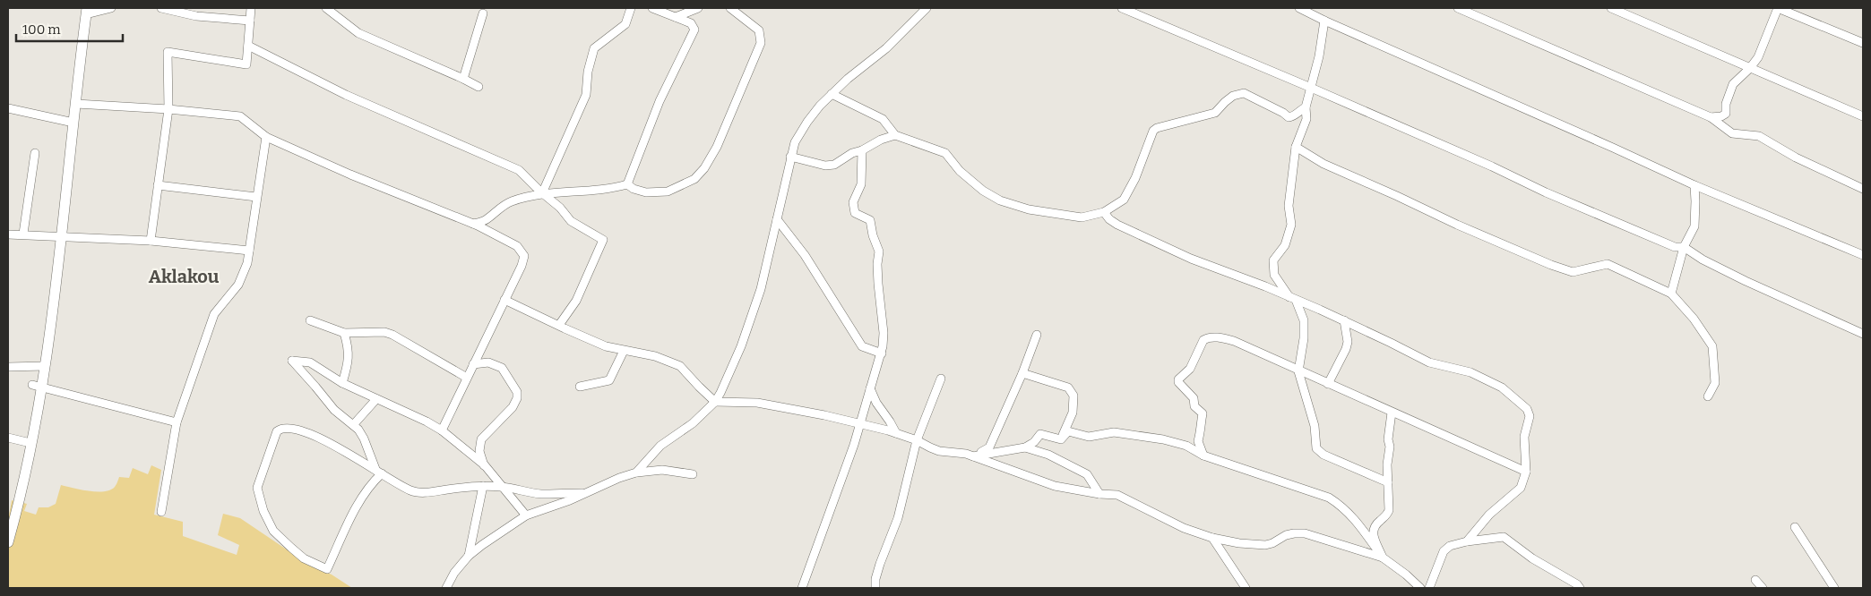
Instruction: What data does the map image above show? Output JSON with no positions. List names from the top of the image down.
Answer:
{
  "districts": ["Aklakou"],
  "scale_bar": "100 m"
}
